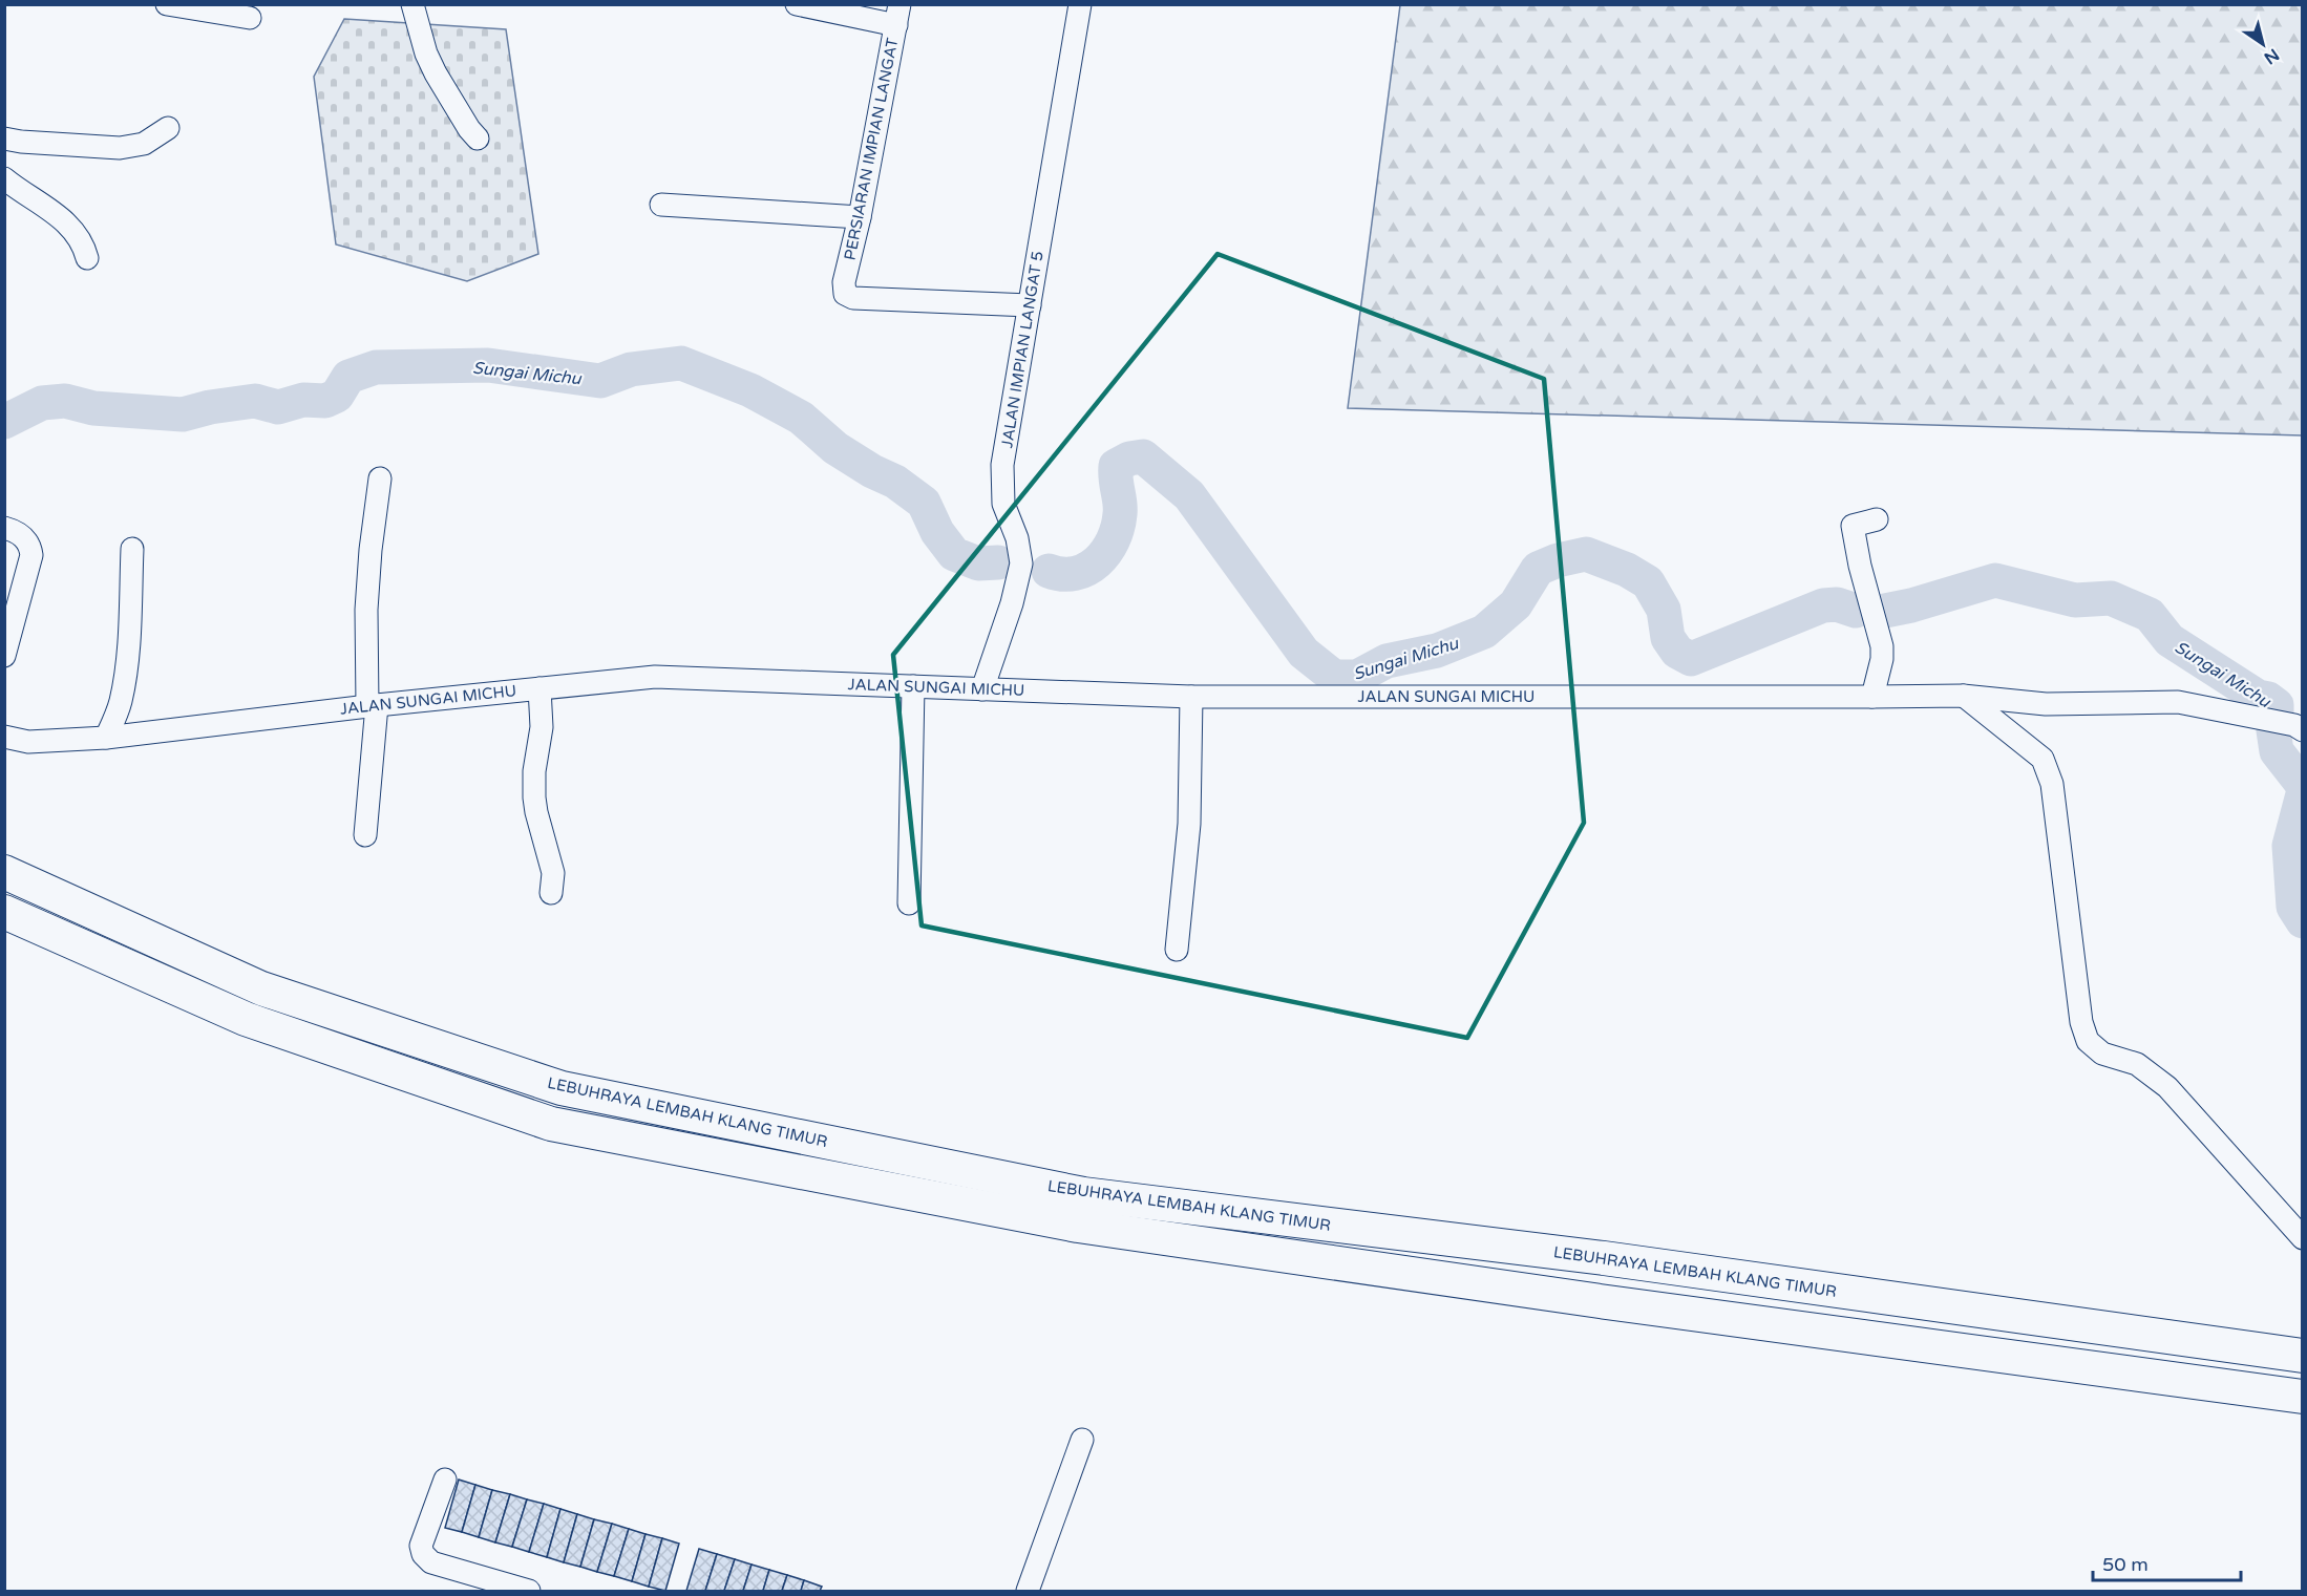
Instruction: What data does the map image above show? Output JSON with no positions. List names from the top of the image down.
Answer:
{
  "streets": {
    "highway": ["LEBUHRAYA LEMBAH KLANG TIMUR"],
    "street": ["PERSIARAN IMPIAN LANGAT", "JALAN IMPIAN LANGAT 5", "JALAN SUNGAI MICHU"]
  },
  "crossings": [
    ["PERSIARAN IMPIAN LANGAT", "JALAN IMPIAN LANGAT 5"],
    ["JALAN IMPIAN LANGAT 5", "JALAN SUNGAI MICHU"]
  ],
  "water": ["Sungai Michu"],
  "scale_bar": "50 m",
  "north": "bottom right"
}
